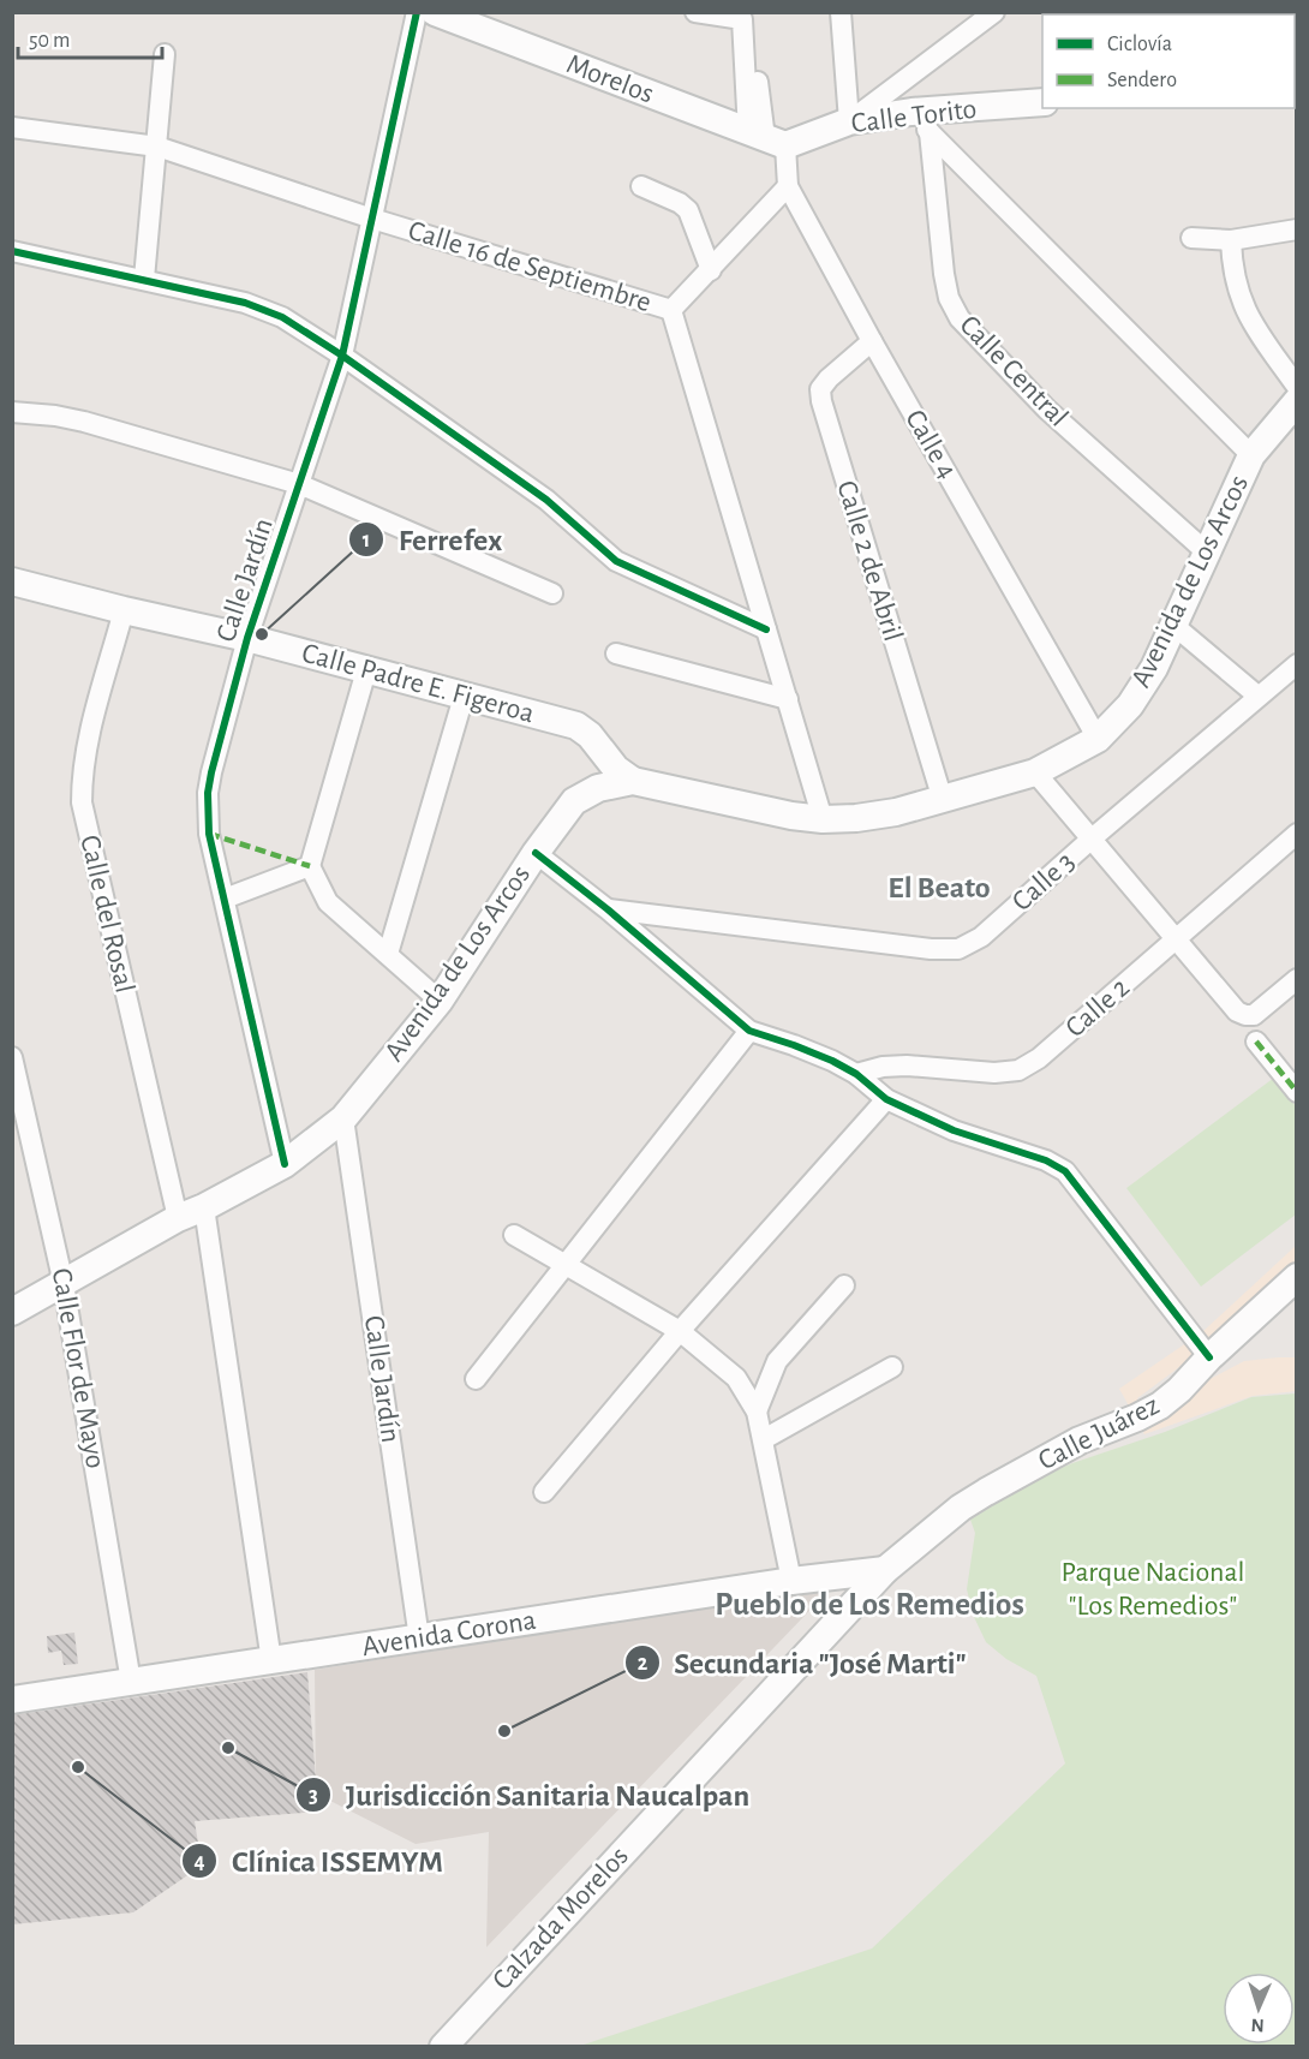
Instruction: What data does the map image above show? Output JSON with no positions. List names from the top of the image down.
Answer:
{
  "streets": {
    "main road": [
      "Morelos",
      "Calle Torito",
      "Avenida de Los Arcos",
      "Calle Padre E. Figeroa",
      "Calle Juárez",
      "Avenida Corona",
      "Calzada Morelos"
    ],
    "street": [
      "Calle 16 de Septiembre",
      "Calle Central",
      "Calle 4",
      "Calle 2 de Abril",
      "Calle Jardín",
      "Calle 3",
      "Calle del Rosal",
      "Calle 2",
      "Calle Flor de Mayo"
    ]
  },
  "crossings": [
    ["Morelos", "Calle Torito"],
    ["Morelos", "Calle 4"],
    ["Calle Torito", "Calle 4"],
    ["Calle 16 de Septiembre", "Calle Jardín"],
    ["Calle Central", "Avenida de Los Arcos"],
    ["Calle 4", "Calle 2 de Abril"],
    ["Calle 4", "Avenida de Los Arcos"],
    ["Calle 2 de Abril", "Avenida de Los Arcos"],
    ["Calle Jardín", "Avenida de Los Arcos"],
    ["Calle Jardín", "Calle Padre E. Figeroa"],
    ["Calle Jardín", "Avenida Corona"],
    ["Avenida de Los Arcos", "Calle Padre E. Figeroa"],
    ["Avenida de Los Arcos", "Calle del Rosal"],
    ["Avenida de Los Arcos", "Calle Flor de Mayo"],
    ["Calle Padre E. Figeroa", "Calle del Rosal"],
    ["Calle Flor de Mayo", "Avenida Corona"],
    ["Calle Juárez", "Avenida Corona"],
    ["Calle Juárez", "Calzada Morelos"],
    ["Avenida Corona", "Calzada Morelos"]
  ],
  "districts": ["El Beato", "Pueblo de Los Remedios"],
  "parks": ["Parque Nacional \"Los Remedios\""],
  "places": [
    "Ferrefex",
    "Secundaria \"José Marti\"",
    "Jurisdicción Sanitaria Naucalpan",
    "Clínica ISSEMYM"
  ],
  "legend": ["Ciclovía", "Sendero"],
  "scale_bar": "50 m",
  "north": "bottom"
}
